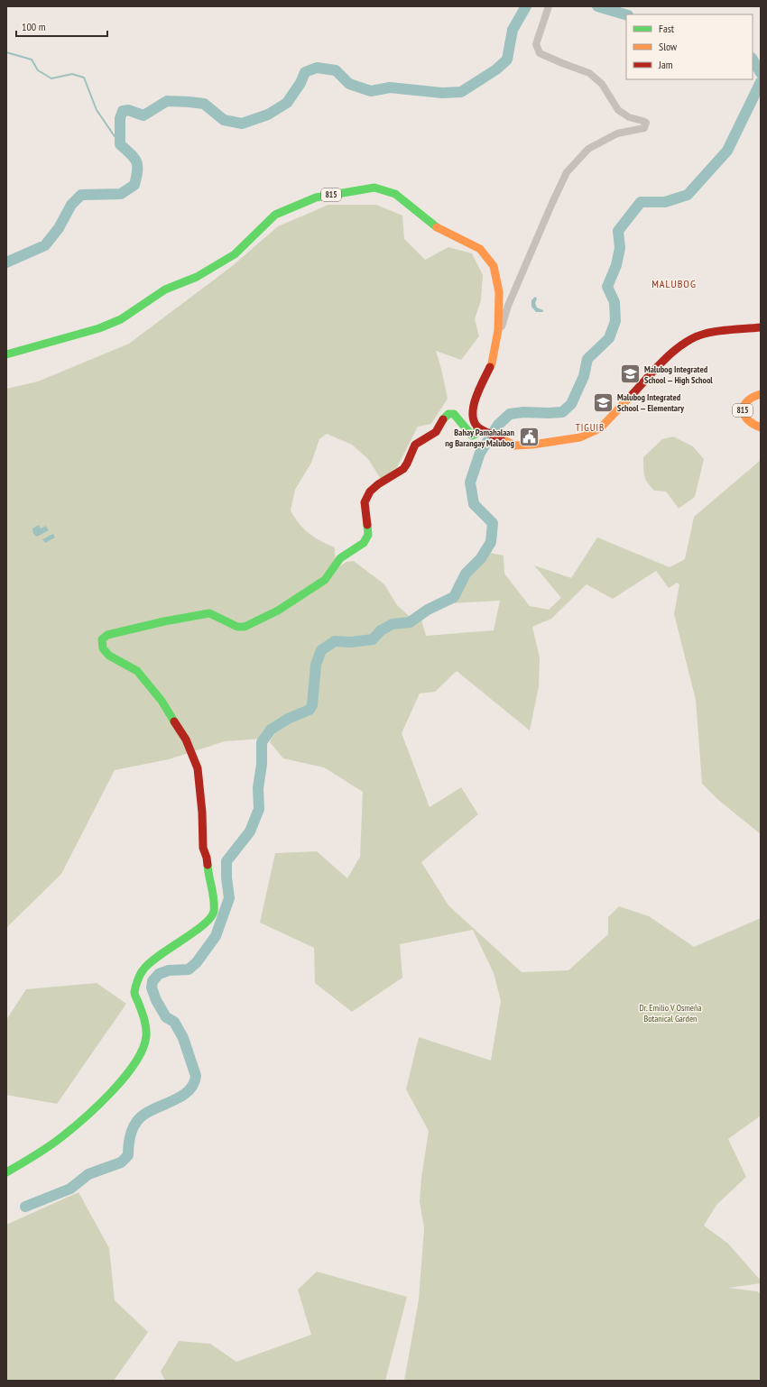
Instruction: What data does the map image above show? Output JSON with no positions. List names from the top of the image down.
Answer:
{
  "streets": {
    "street": ["815"]
  },
  "districts": ["MALUBOG", "TIGUIB"],
  "parks": ["Dr. Emilio V Osmeña Botanical Garden"],
  "places": {
    "school or university": ["Malubog Integrated School — High School", "Malubog Integrated School — Elementary"],
    "public building": ["Bahay Pamahalaan ng Barangay Malubog"]
  },
  "legend": ["Fast", "Slow", "Jam"],
  "scale_bar": "100 m"
}
